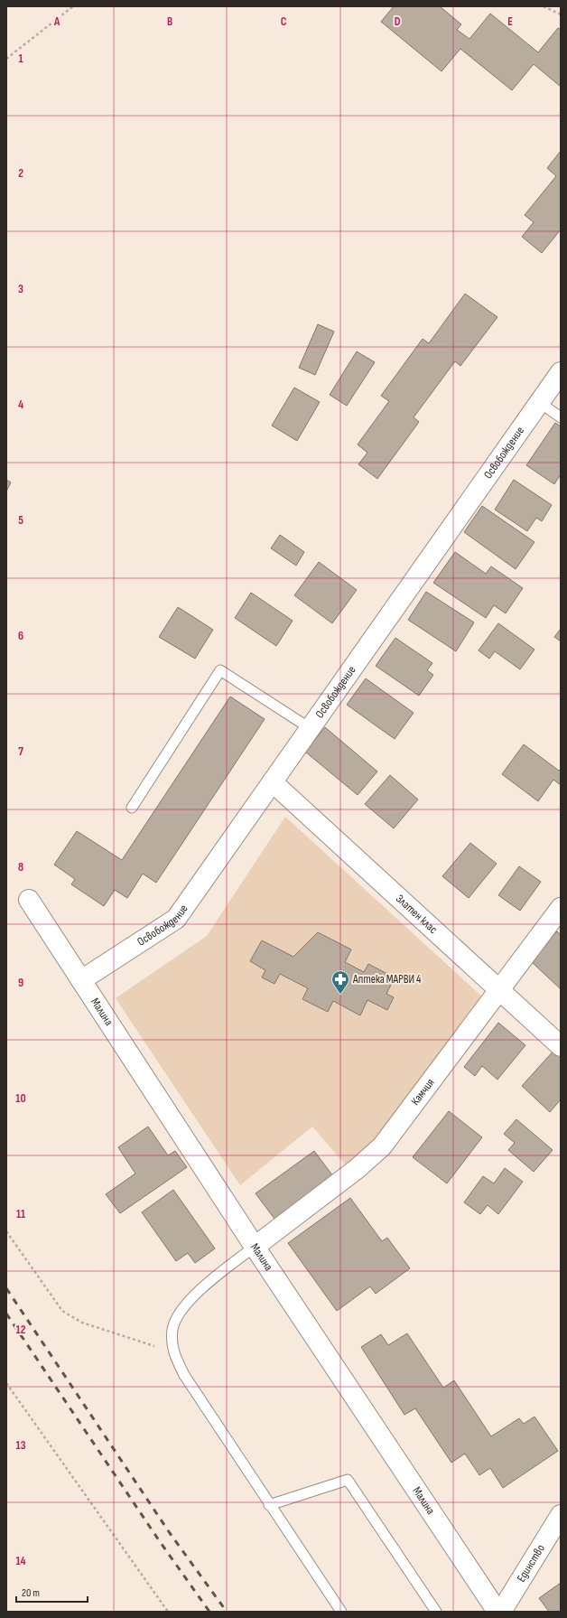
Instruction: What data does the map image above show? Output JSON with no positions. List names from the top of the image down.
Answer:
{
  "streets": {
    "street": [
      "Освобождение",
      "Златен клас",
      "Малина",
      "Камчия",
      "Единство"
    ]
  },
  "crossings": [
    ["Освобождение", "Златен клас"],
    ["Освобождение", "Малина"],
    ["Златен клас", "Камчия"],
    ["Малина", "Камчия"]
  ],
  "places": {
    "pharmacy": ["Аптека МАРВИ 4"]
  },
  "scale_bar": "20 m",
  "grid": {
    "columns": [
      "A",
      "B",
      "C",
      "D",
      "E"
    ],
    "rows": [
      "1",
      "2",
      "3",
      "4",
      "5",
      "6",
      "7",
      "8",
      "9",
      "10",
      "11",
      "12",
      "13",
      "14"
    ]
  }
}
